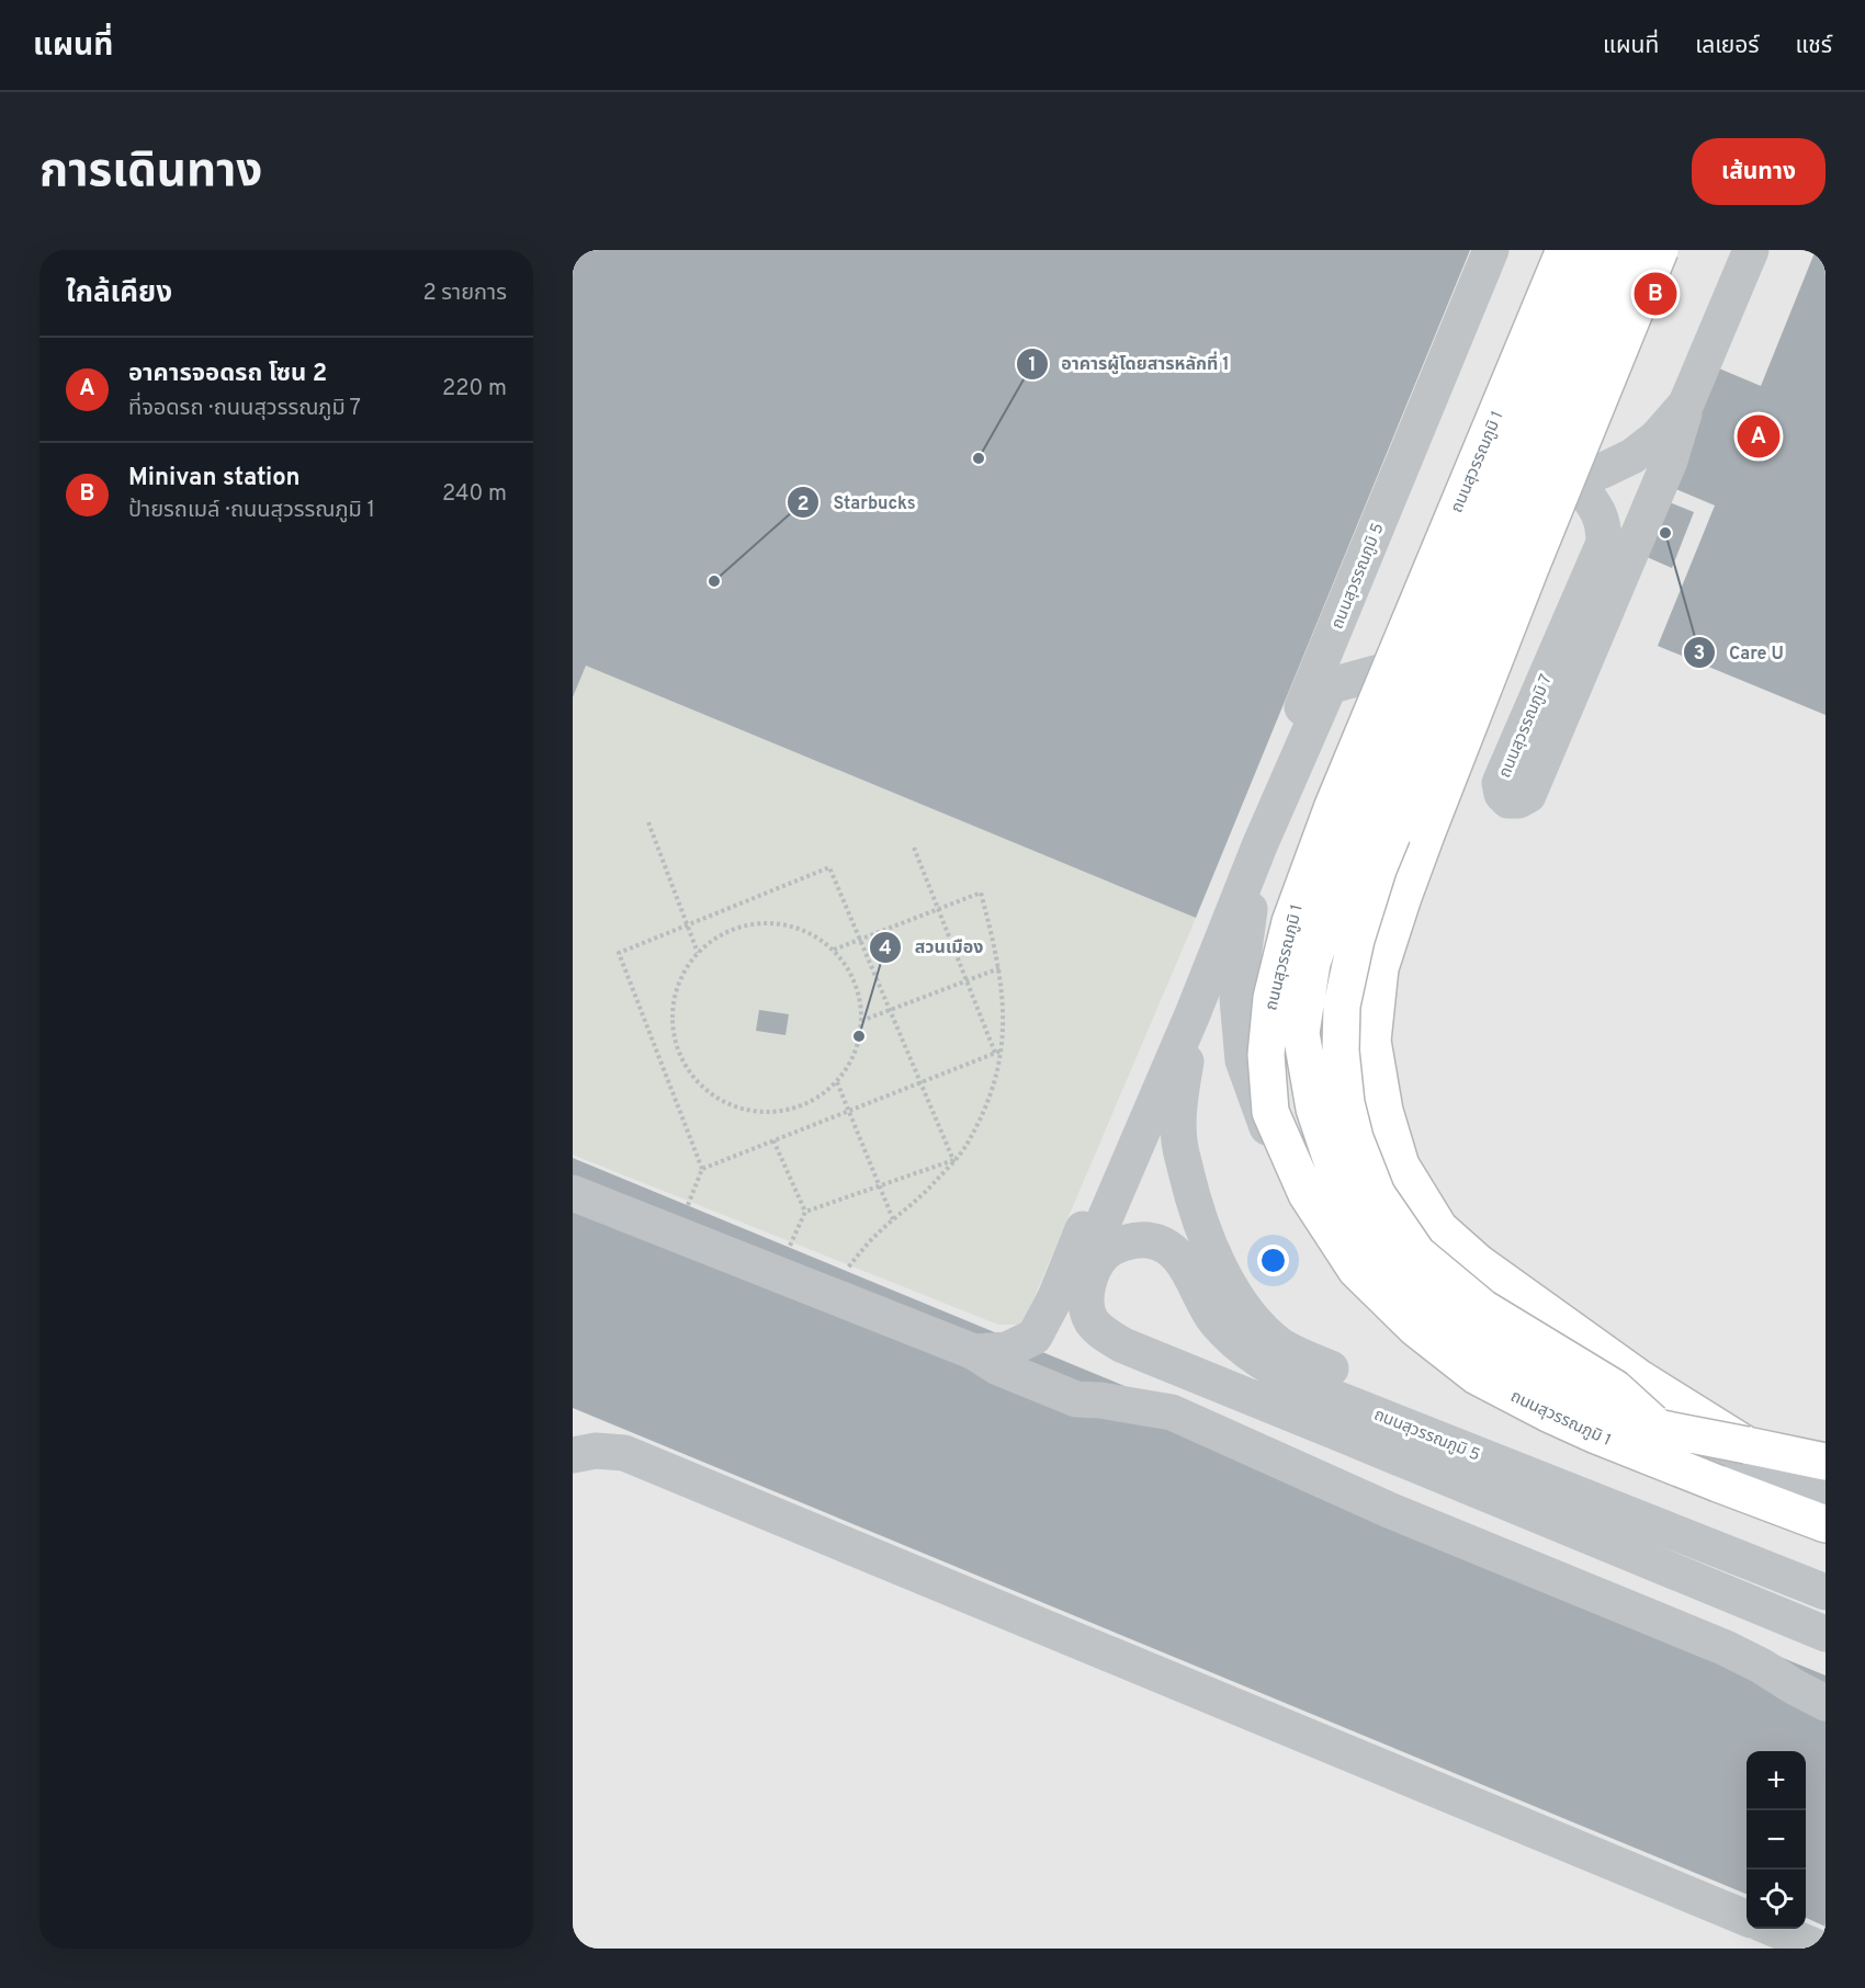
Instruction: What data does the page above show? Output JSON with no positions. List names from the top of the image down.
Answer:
{
  "streets": {
    "highway": ["ถนนสุวรรณภูมิ 1"],
    "street": ["ถนนสุวรรณภูมิ 5", "ถนนสุวรรณภูมิ 7"]
  },
  "places": [
    "อาคารผู้โดยสารหลักที่ 1",
    "Care U",
    "Starbucks",
    "สวนเมือง"
  ],
  "page": {
    "header": "แผนที่",
    "nav": ["แผนที่", "เลเยอร์", "แชร์"],
    "title": "การเดินทาง",
    "buttons": "เส้นทาง",
    "heading": ["ใกล้เคียง", "2 รายการ"],
    "pins": ["B", "A"],
    "list": [
      {
        "mark": "A",
        "name": "อาคารจอดรถ โซน 2",
        "note": "ที่จอดรถ · ถนนสุวรรณภูมิ 7",
        "value": "220 m"
      },
      {
        "mark": "B",
        "name": "Minivan station",
        "note": "ป้ายรถเมล์ · ถนนสุวรรณภูมิ 1",
        "value": "240 m"
      }
    ],
    "map_buttons": ["+", "−"]
  }
}
